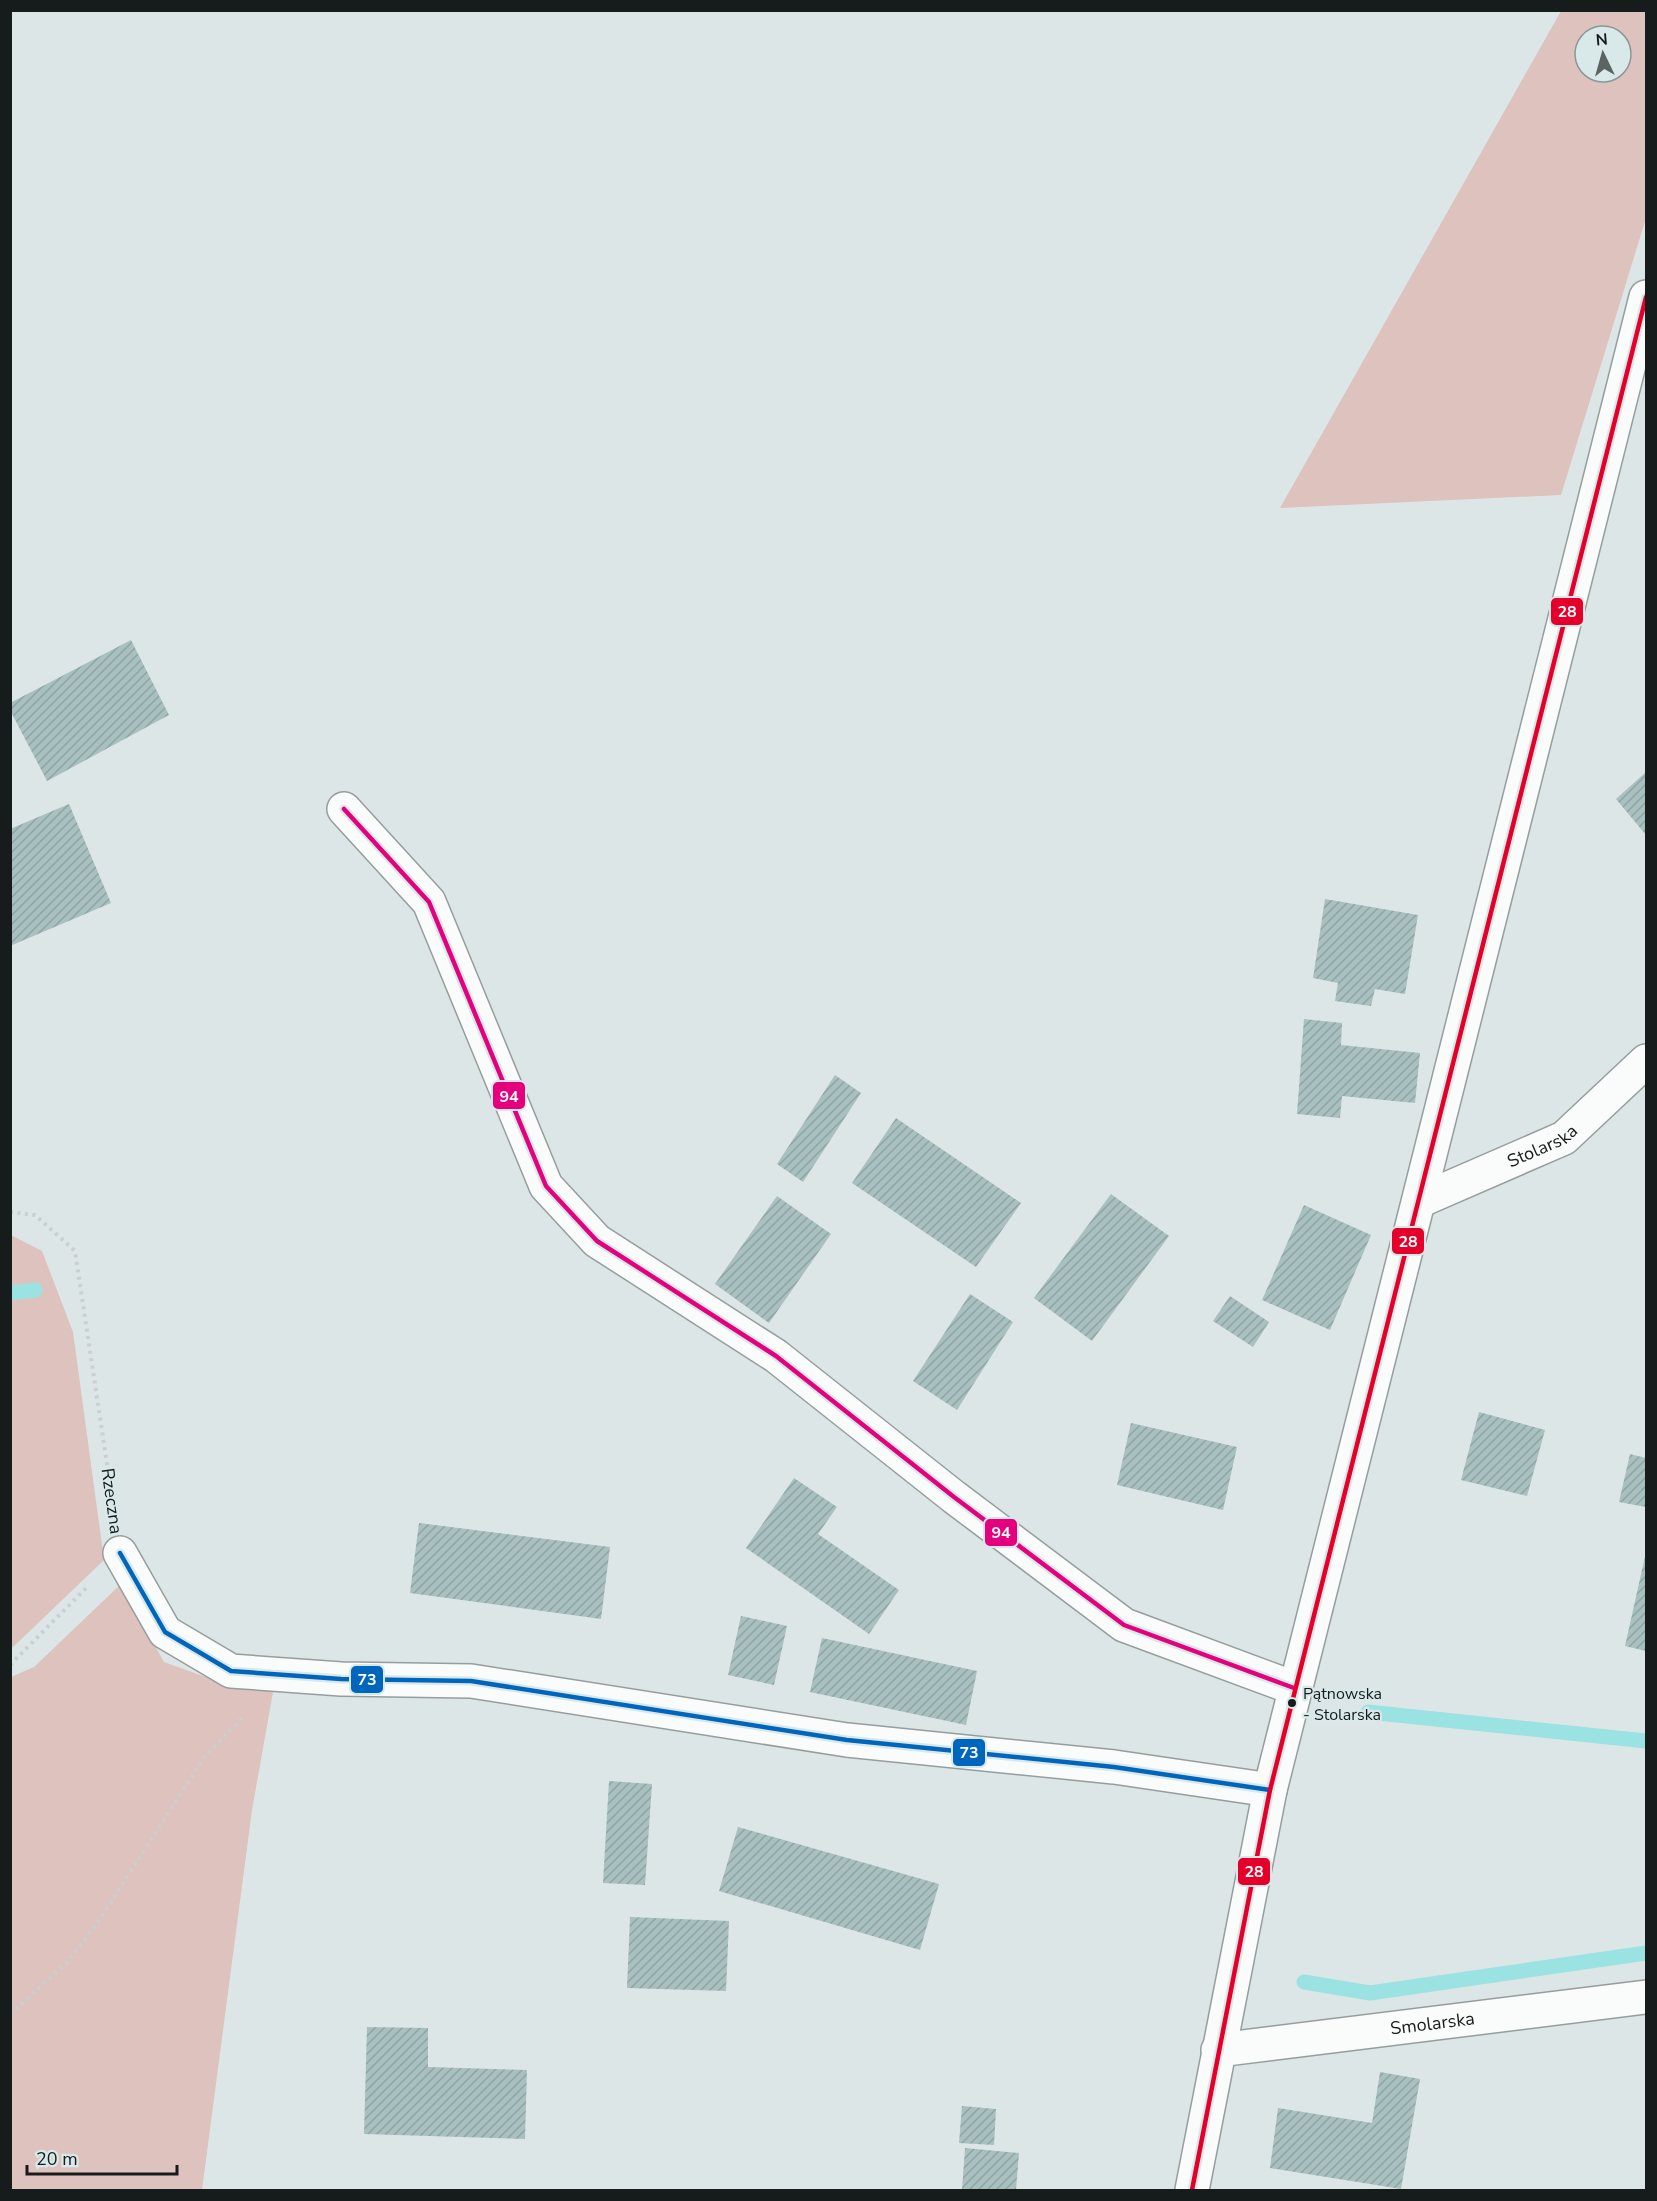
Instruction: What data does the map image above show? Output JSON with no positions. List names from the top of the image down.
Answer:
{
  "streets": {
    "street": ["Stolarska", "Rzeczna", "Smolarska"]
  },
  "places": ["Pątnowska - Stolarska"],
  "lines": ["transit line 28", "transit line 94", "transit line 73"],
  "scale_bar": "20 m",
  "north": "top"
}
